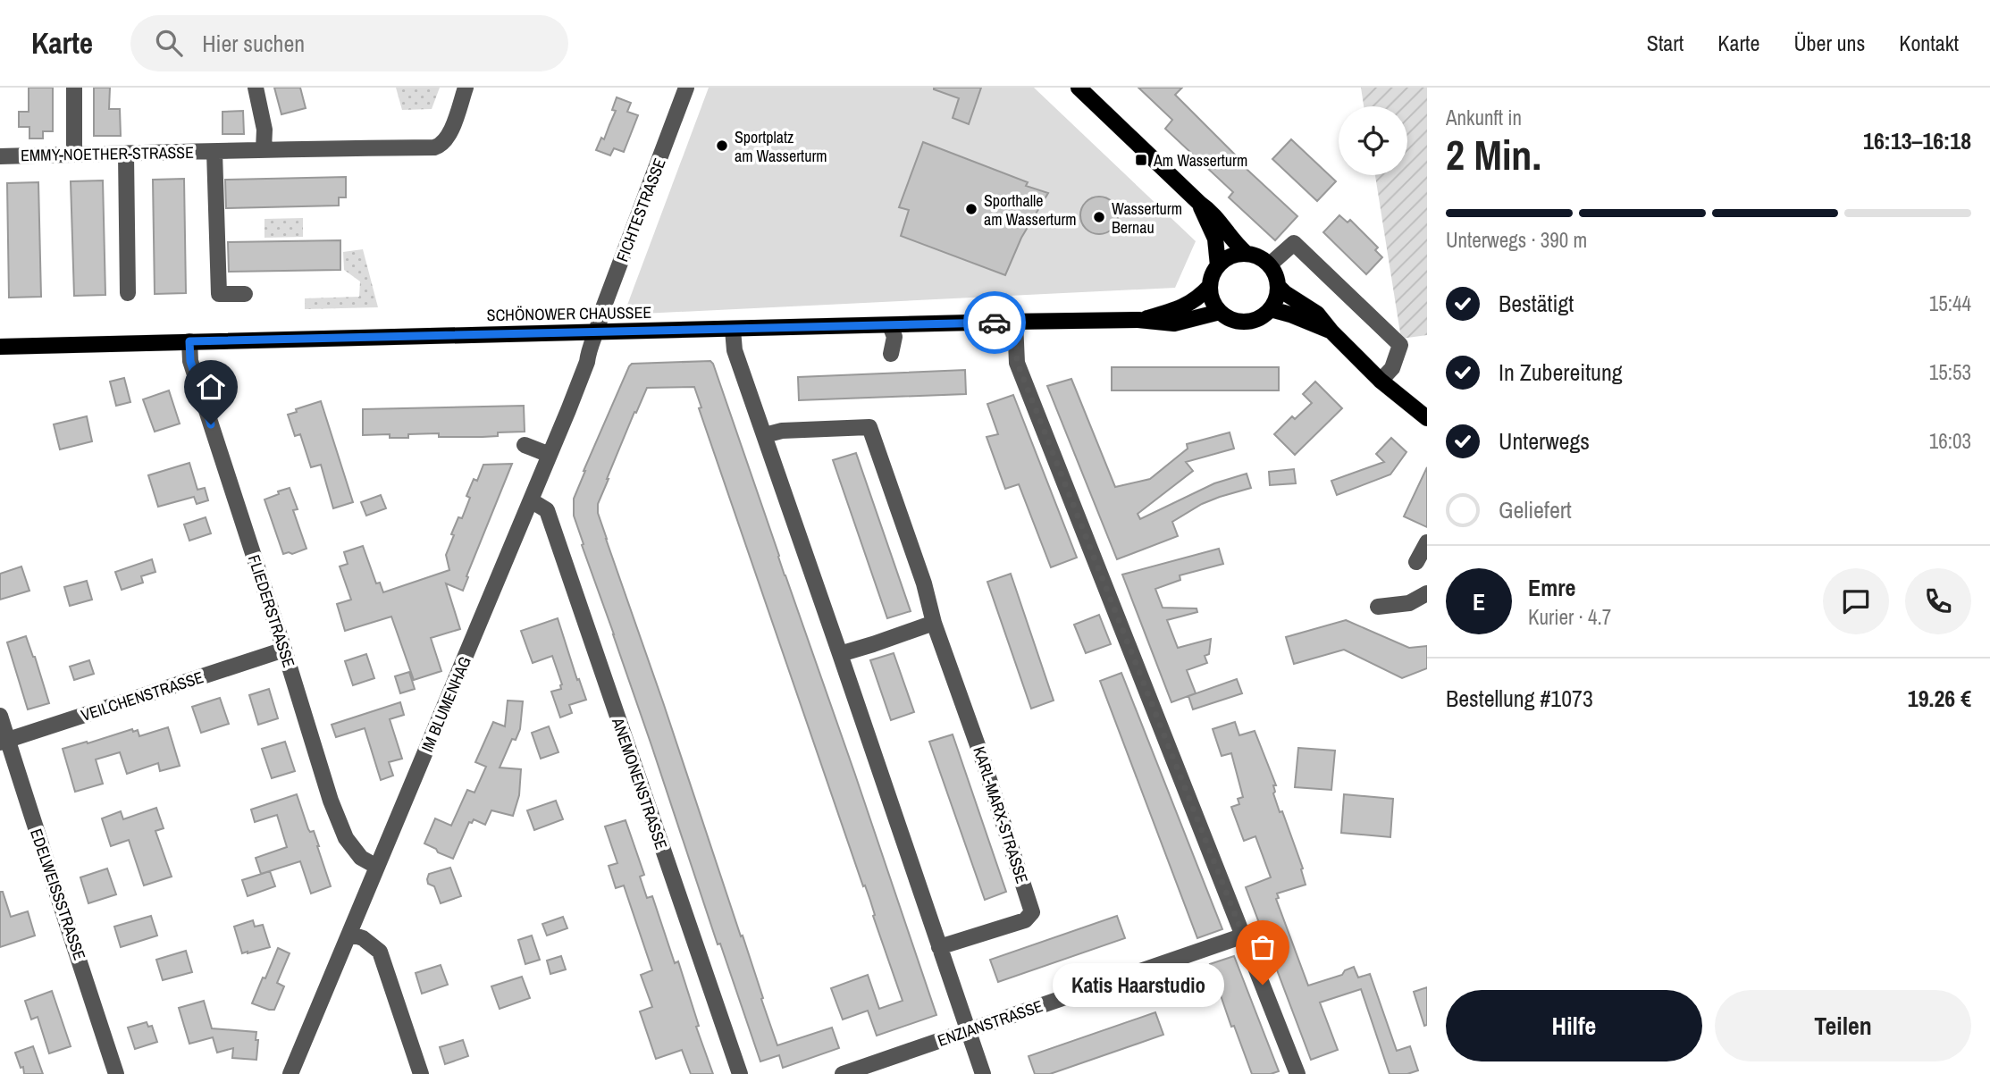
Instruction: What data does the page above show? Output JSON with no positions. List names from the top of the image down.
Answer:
{
  "streets": {
    "main road": ["SCHÖNOWER CHAUSSEE"],
    "street": [
      "EMMY-NOETHER-STRASSE",
      "FICHTESTRASSE",
      "FLIEDERSTRASSE",
      "VEILCHENSTRASSE",
      "IM BLUMENHAG",
      "ANEMONENSTRASSE",
      "KARL-MARX-STRASSE",
      "EDELWEISSSTRASSE",
      "ENZIANSTRASSE"
    ]
  },
  "crossings": [
    ["FICHTESTRASSE", "SCHÖNOWER CHAUSSEE"],
    ["FICHTESTRASSE", "IM BLUMENHAG"],
    ["SCHÖNOWER CHAUSSEE", "FLIEDERSTRASSE"],
    ["SCHÖNOWER CHAUSSEE", "IM BLUMENHAG"],
    ["FLIEDERSTRASSE", "VEILCHENSTRASSE"],
    ["FLIEDERSTRASSE", "IM BLUMENHAG"],
    ["VEILCHENSTRASSE", "EDELWEISSSTRASSE"],
    ["IM BLUMENHAG", "ANEMONENSTRASSE"]
  ],
  "places": {
    "other": [
      "Sportplatz am Wasserturm",
      "Sporthalle am Wasserturm",
      "Wasserturm Bernau",
      "Katis Haarstudio"
    ],
    "transit": ["Am Wasserturm"]
  },
  "page": {
    "header": "Karte",
    "search": "Hier suchen",
    "nav": [
      "Start",
      "Karte",
      "Über uns",
      "Kontakt"
    ],
    "heading": ["2 Min.", "Ankunft in", "16:13–16:18"],
    "panel": [
      "Emre",
      "Kurier · 4.7",
      "Bestellung #1073",
      "19.26 €"
    ],
    "bar": "Unterwegs · 390 m",
    "list": [
      ["Bestätigt", "15:44"],
      ["In Zubereitung", "15:53"],
      ["Unterwegs", "16:03"],
      "Geliefert"
    ],
    "round": "E",
    "bubble": "Katis Haarstudio",
    "buttons": ["Hilfe", "Teilen"]
  }
}
